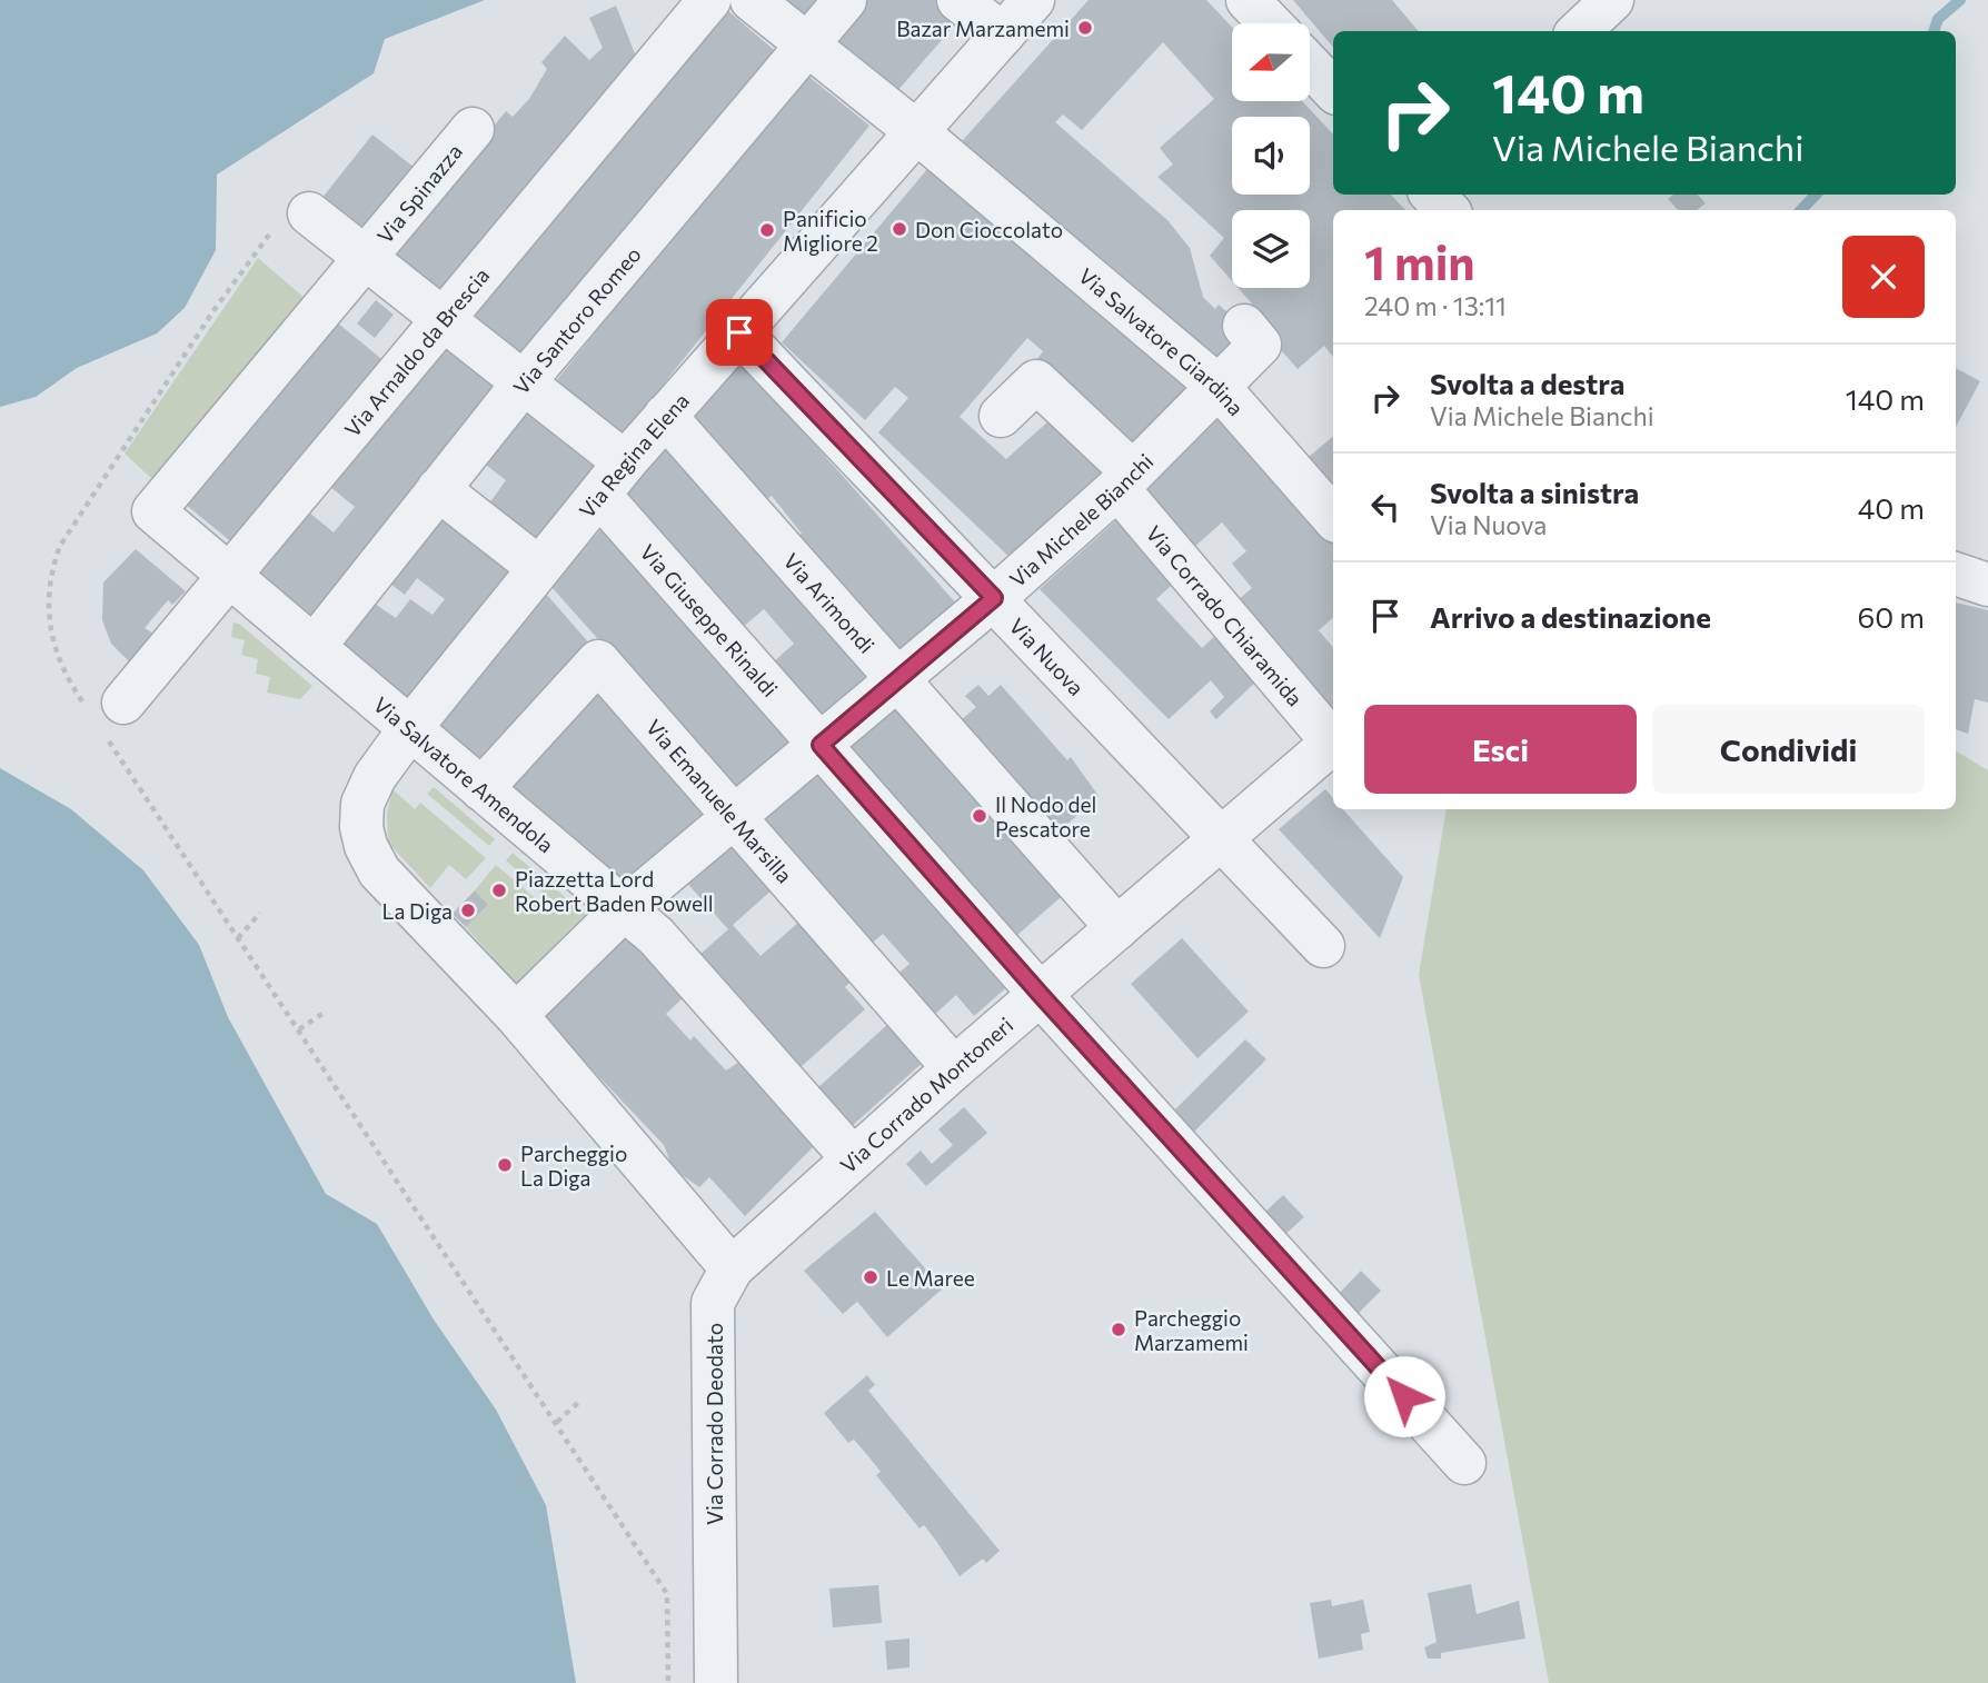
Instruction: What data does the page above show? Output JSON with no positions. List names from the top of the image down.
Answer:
{
  "streets": {
    "street": [
      "Via Spinazza",
      "Via Santoro Romeo",
      "Via Salvatore Giardina",
      "Via Arnaldo da Brescia",
      "Via Regina Elena",
      "Via Michele Bianchi",
      "Via Arimondi",
      "Via Corrado Chiaramida",
      "Via Giuseppe Rinaldi",
      "Via Nuova",
      "Via Salvatore Amendola",
      "Via Emanuele Marsilla",
      "Via Corrado Montoneri",
      "Via Corrado Deodato"
    ]
  },
  "crossings": [
    ["Via Spinazza", "Via Salvatore Amendola"],
    ["Via Santoro Romeo", "Via Salvatore Giardina"],
    ["Via Santoro Romeo", "Via Salvatore Amendola"],
    ["Via Salvatore Giardina", "Via Regina Elena"],
    ["Via Salvatore Giardina", "Via Michele Bianchi"],
    ["Via Arnaldo da Brescia", "Via Salvatore Amendola"],
    ["Via Regina Elena", "Via Michele Bianchi"],
    ["Via Regina Elena", "Via Arimondi"],
    ["Via Regina Elena", "Via Giuseppe Rinaldi"],
    ["Via Regina Elena", "Via Nuova"],
    ["Via Regina Elena", "Via Salvatore Amendola"],
    ["Via Michele Bianchi", "Via Arimondi"],
    ["Via Michele Bianchi", "Via Corrado Chiaramida"],
    ["Via Michele Bianchi", "Via Giuseppe Rinaldi"],
    ["Via Michele Bianchi", "Via Nuova"],
    ["Via Michele Bianchi", "Via Salvatore Amendola"],
    ["Via Michele Bianchi", "Via Emanuele Marsilla"],
    ["Via Arimondi", "Via Corrado Montoneri"],
    ["Via Giuseppe Rinaldi", "Via Corrado Montoneri"],
    ["Via Nuova", "Via Corrado Montoneri"],
    ["Via Salvatore Amendola", "Via Emanuele Marsilla"],
    ["Via Salvatore Amendola", "Via Corrado Montoneri"],
    ["Via Emanuele Marsilla", "Via Corrado Montoneri"],
    ["Via Corrado Montoneri", "Via Corrado Deodato"]
  ],
  "places": [
    "Bazar Marzamemi",
    "Don Cioccolato",
    "Panificio Migliore 2",
    "Il Nodo del Pescatore",
    "Piazzetta Lord Robert Baden Powell",
    "La Diga",
    "Parcheggio La Diga",
    "Le Maree",
    "Parcheggio Marzamemi"
  ],
  "north": "left",
  "page": {
    "turn": ["140 m", "Via Michele Bianchi"],
    "heading": ["1 min", "240 m · 13:11"],
    "list": [
      {
        "name": "Svolta a destra",
        "note": "Via Michele Bianchi",
        "value": "140 m"
      },
      {
        "name": "Svolta a sinistra",
        "note": "Via Nuova",
        "value": "40 m"
      },
      {
        "name": "Arrivo a destinazione",
        "value": "60 m"
      }
    ],
    "buttons": ["Esci", "Condividi"]
  }
}
